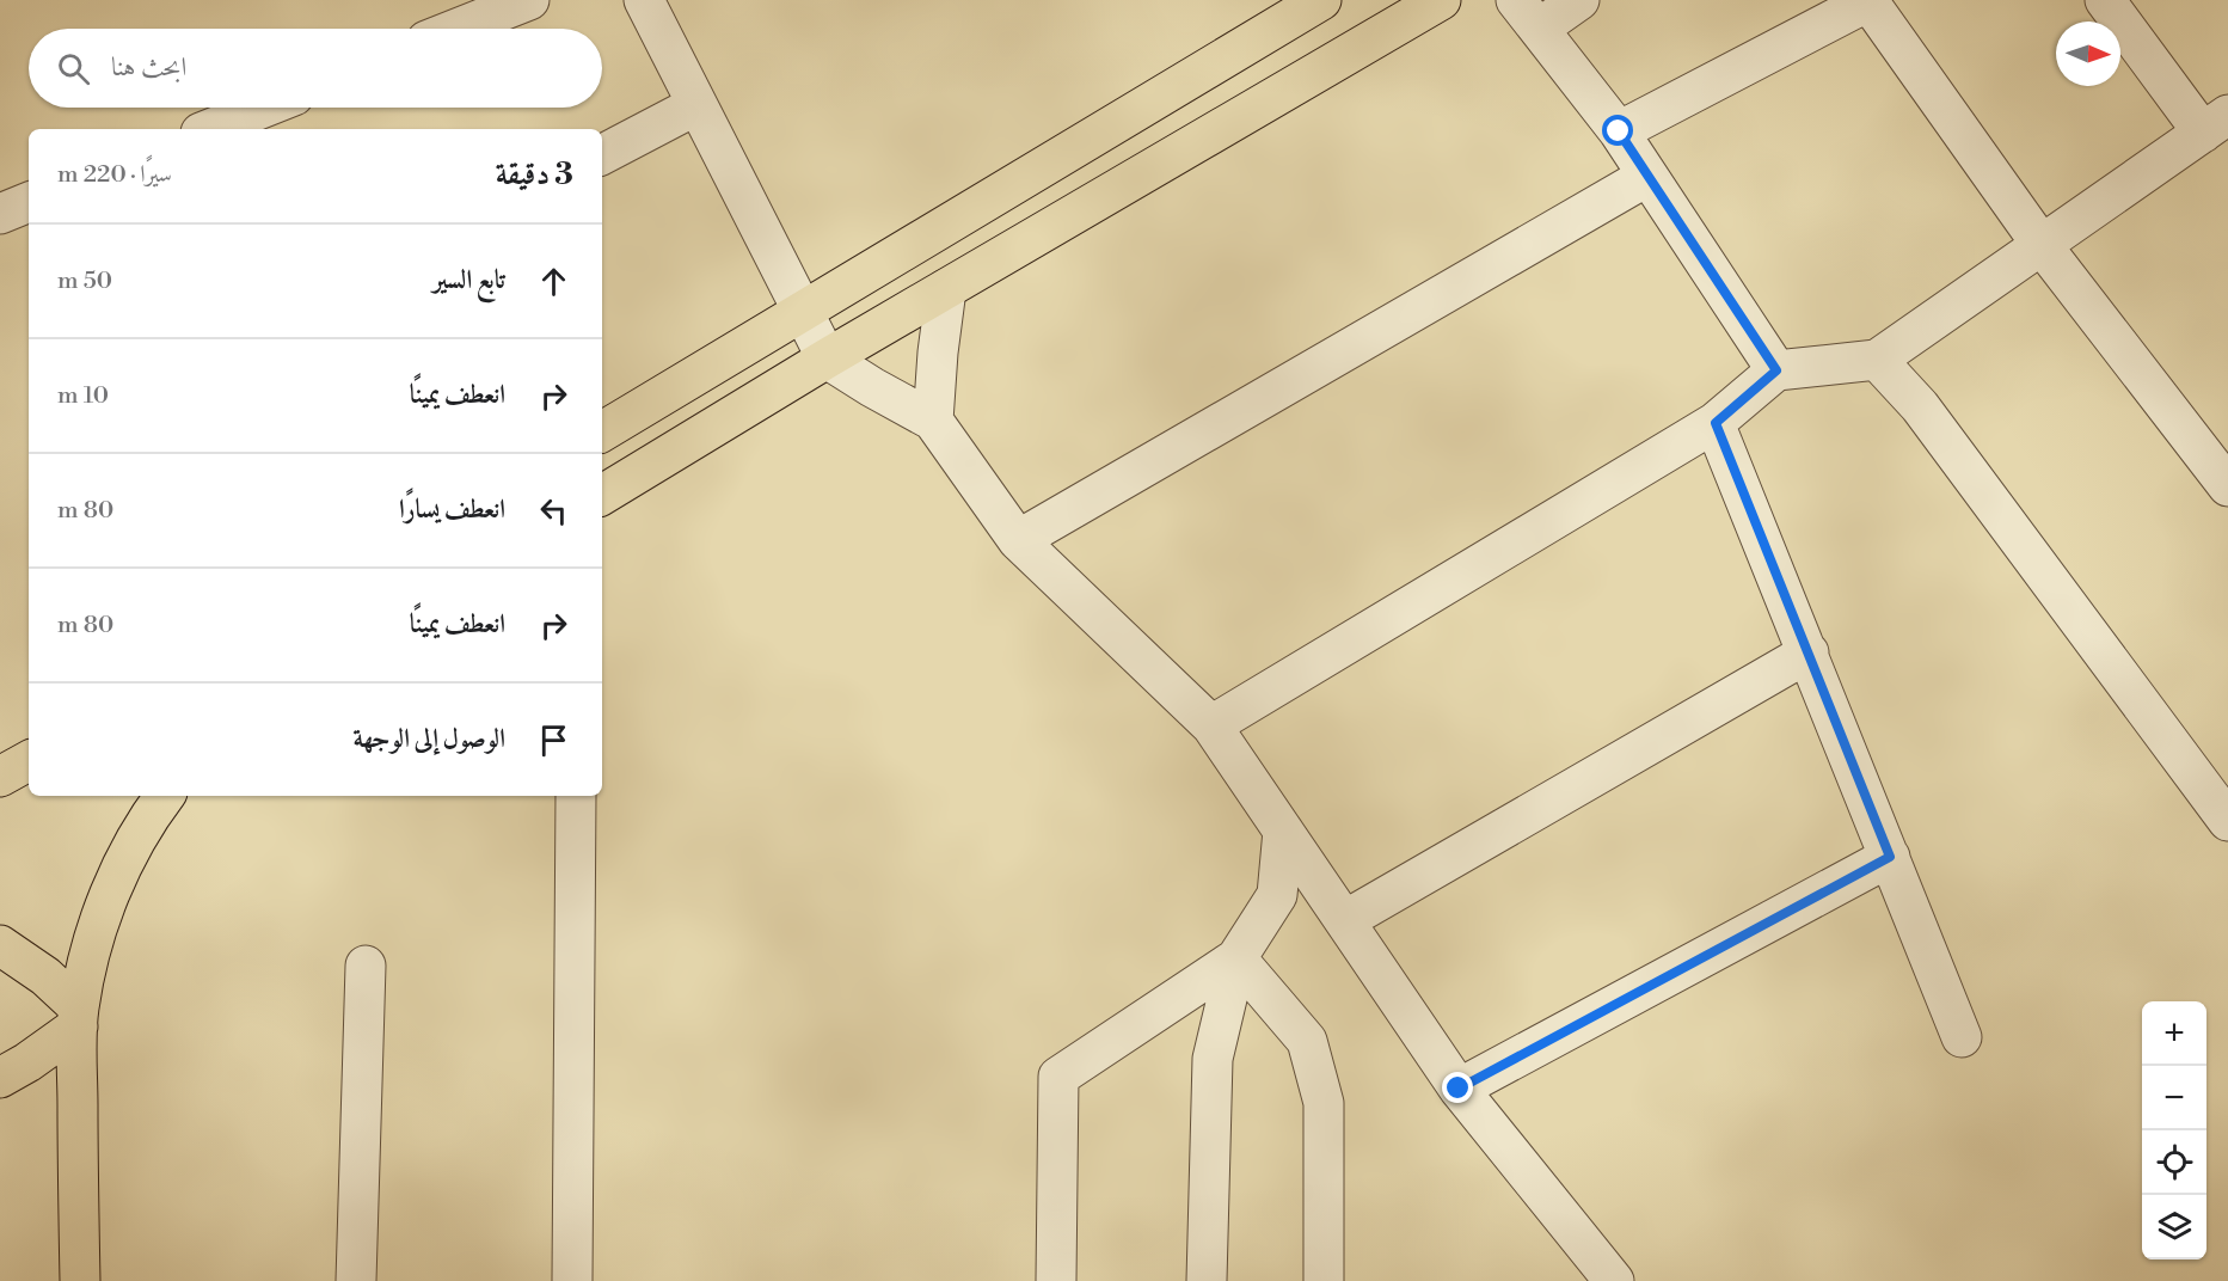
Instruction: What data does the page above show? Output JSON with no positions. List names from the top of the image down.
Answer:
{
  "north": "right",
  "page": {
    "search": "ابحث هنا",
    "heading": ["3 دقيقة", "سيرًا · 220 m"],
    "list": [
      ["تابع السير", "50 m"],
      ["انعطف يمينًا", "10 m"],
      ["انعطف يسارًا", "80 m"],
      ["انعطف يمينًا", "80 m"],
      "الوصول إلى الوجهة"
    ],
    "map_buttons": ["+", "−"]
  }
}
